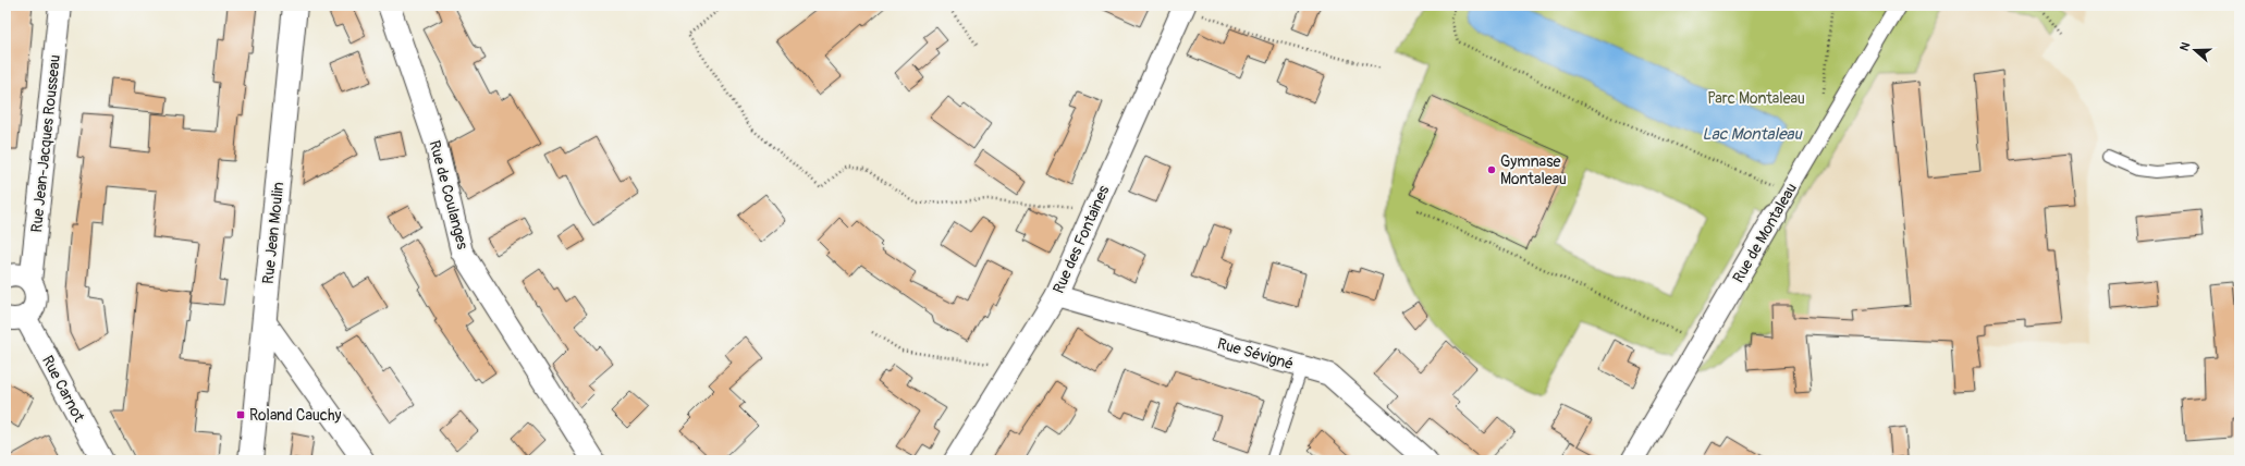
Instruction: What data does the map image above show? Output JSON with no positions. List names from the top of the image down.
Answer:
{
  "streets": {
    "street": [
      "Rue Jean-Jacques Rousseau",
      "Rue de Coulanges",
      "Rue Jean Moulin",
      "Rue de Montaleau",
      "Rue des Fontaines",
      "Rue Sévigné",
      "Rue Carnot"
    ]
  },
  "crossings": [
    ["Rue Jean-Jacques Rousseau", "Rue Carnot"],
    ["Rue des Fontaines", "Rue Sévigné"]
  ],
  "water": ["Lac Montaleau"],
  "parks": ["Parc Montaleau"],
  "places": {
    "other": ["Gymnase Montaleau"],
    "transit": ["Roland Cauchy"]
  },
  "north": "left"
}
